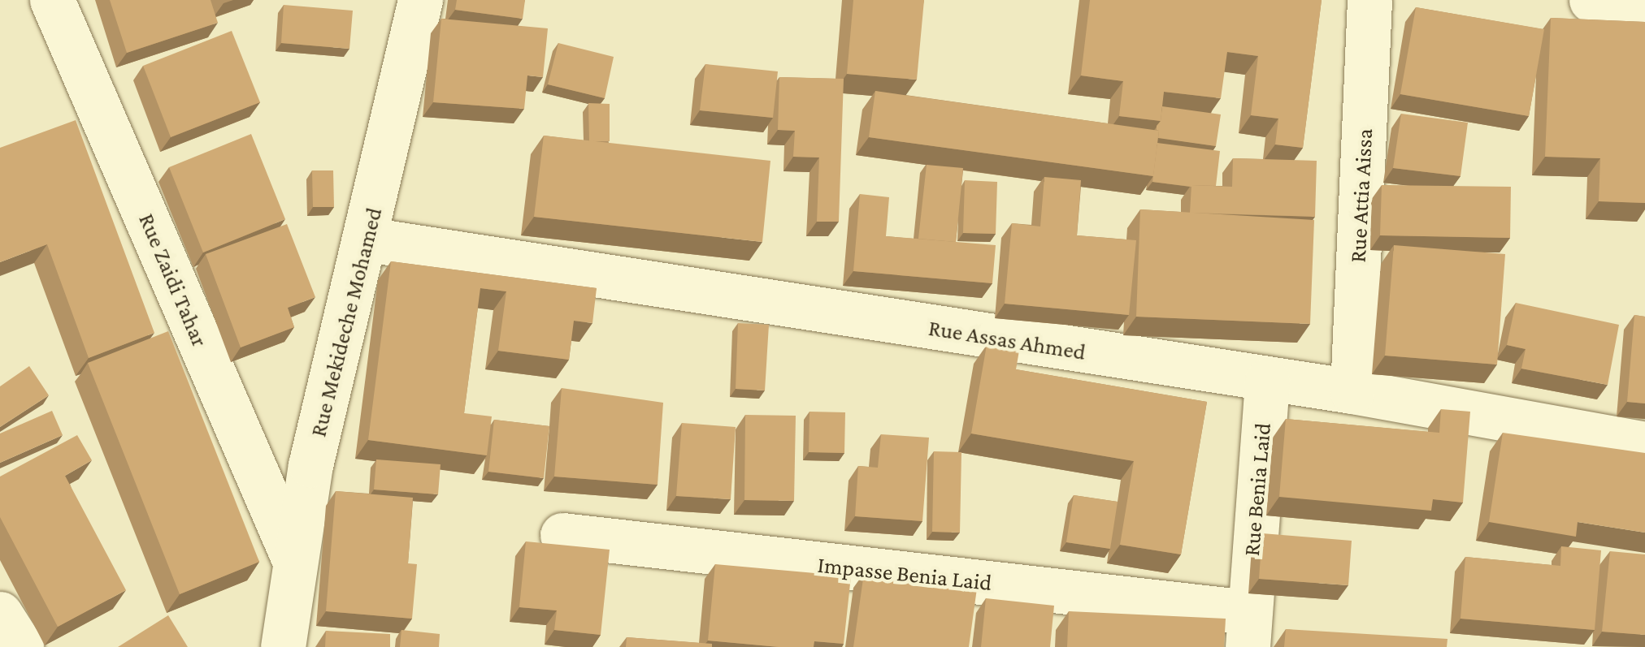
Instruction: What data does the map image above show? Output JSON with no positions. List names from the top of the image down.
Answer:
{
  "streets": {
    "street": [
      "Rue Attia Aissa",
      "Rue Zaidi Tahar",
      "Rue Mekideche Mohamed",
      "Rue Assas Ahmed",
      "Rue Benia Laid",
      "Impasse Benia Laid"
    ]
  },
  "crossings": [
    ["Rue Attia Aissa", "Rue Assas Ahmed"],
    ["Rue Zaidi Tahar", "Rue Mekideche Mohamed"],
    ["Rue Mekideche Mohamed", "Rue Assas Ahmed"],
    ["Rue Assas Ahmed", "Rue Benia Laid"],
    ["Rue Benia Laid", "Impasse Benia Laid"]
  ]
}
